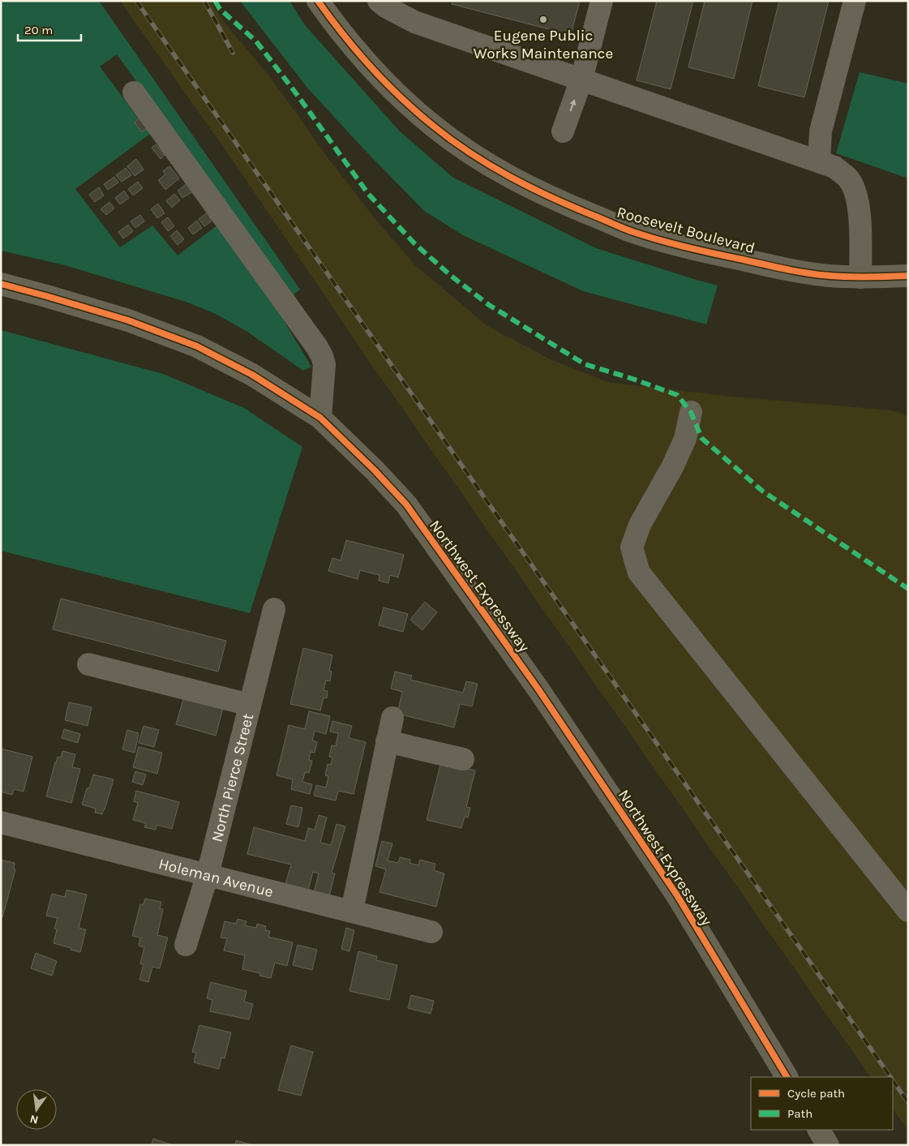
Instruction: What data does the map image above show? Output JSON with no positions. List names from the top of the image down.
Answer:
{
  "streets": {
    "main road": ["Roosevelt Boulevard", "Northwest Expressway"],
    "street": ["North Pierce Street", "Holeman Avenue"]
  },
  "crossings": [
    ["North Pierce Street", "Holeman Avenue"]
  ],
  "places": ["Eugene Public Works Maintenance"],
  "legend": ["Cycle path", "Path"],
  "scale_bar": "20 m",
  "north": "bottom"
}
